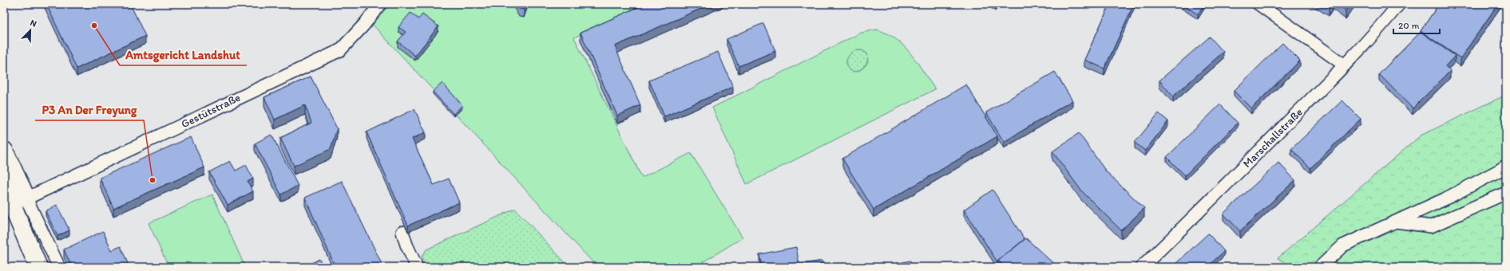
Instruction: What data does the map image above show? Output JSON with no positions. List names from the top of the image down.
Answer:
{
  "streets": {
    "street": ["Gestütstraße", "Marschallstraße"]
  },
  "places": ["Amtsgericht Landshut", "P3 An Der Freyung"],
  "scale_bar": "20 m",
  "north": "top right"
}
